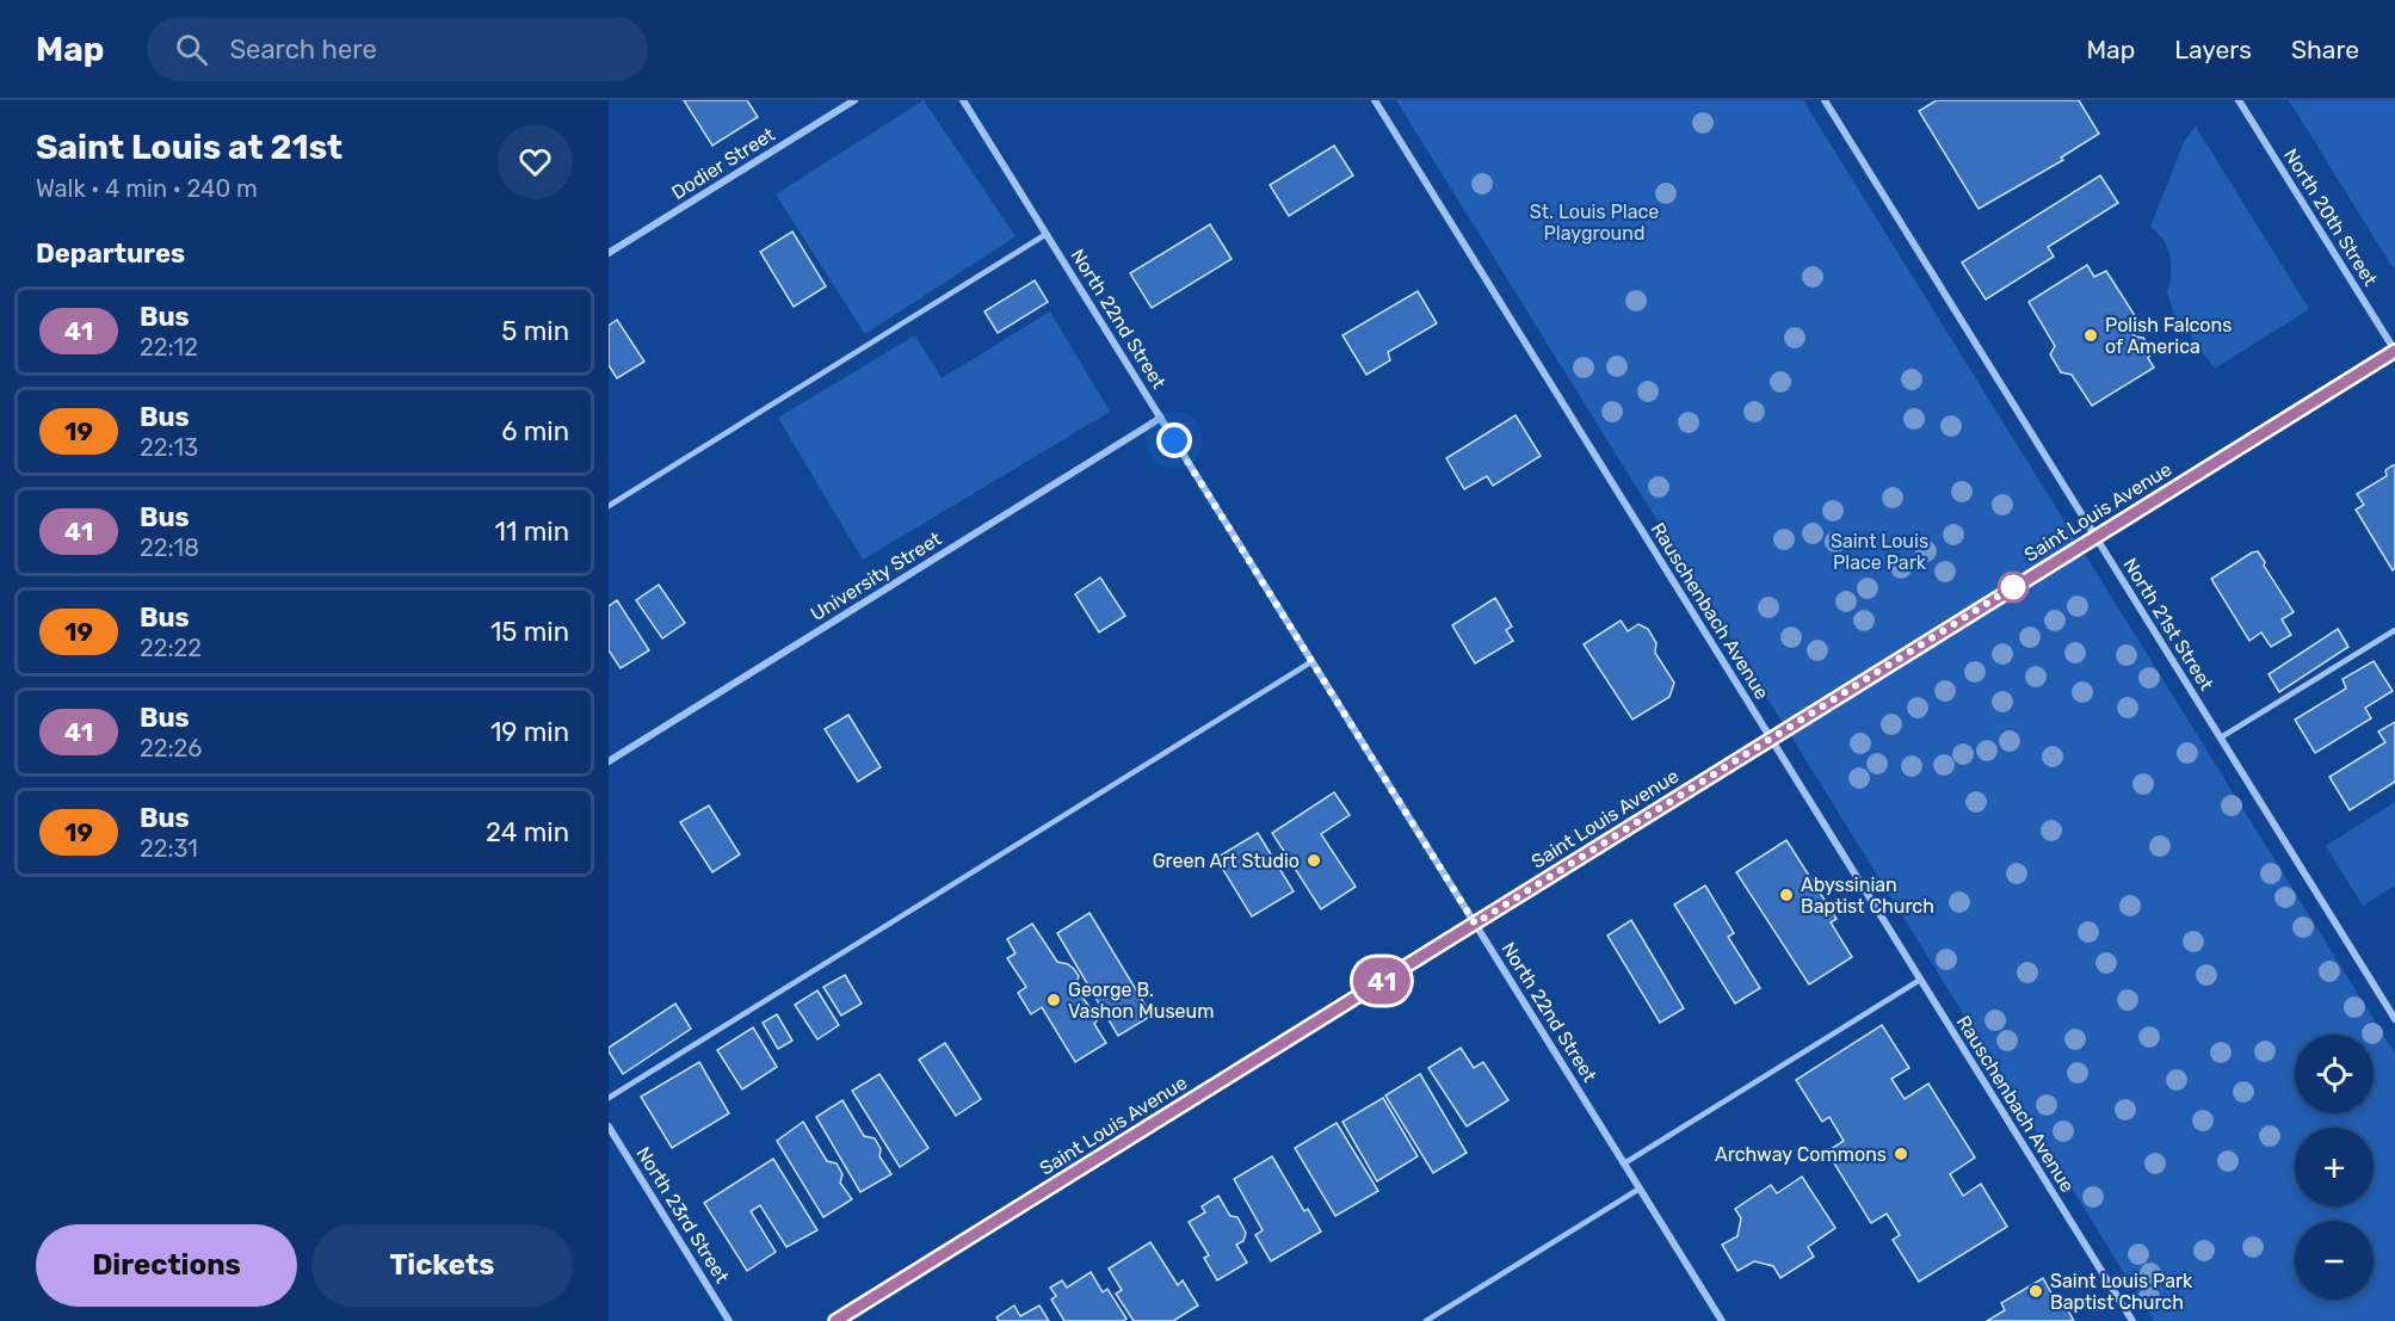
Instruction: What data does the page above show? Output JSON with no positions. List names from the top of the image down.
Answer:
{
  "streets": {
    "street": [
      "Dodier Street",
      "North 20th Street",
      "North 22nd Street",
      "Saint Louis Avenue",
      "University Street",
      "Rauschenbach Avenue",
      "North 21st Street",
      "North 23rd Street"
    ]
  },
  "crossings": [
    ["North 20th Street", "Saint Louis Avenue"],
    ["North 22nd Street", "Saint Louis Avenue"],
    ["North 22nd Street", "University Street"],
    ["Saint Louis Avenue", "Rauschenbach Avenue"],
    ["Saint Louis Avenue", "North 21st Street"]
  ],
  "parks": ["St. Louis Place Playground", "Saint Louis Place Park"],
  "places": [
    "Polish Falcons of America",
    "Green Art Studio",
    "Abyssinian Baptist Church",
    "George B. Vashon Museum",
    "Archway Commons",
    "Saint Louis Park Baptist Church"
  ],
  "lines": ["bus line 41"],
  "page": {
    "header": "Map",
    "search": "Search here",
    "nav": ["Map", "Layers", "Share"],
    "heading": [
      ["Saint Louis at 21st", "Walk · 4 min · 240 m"],
      "Departures"
    ],
    "on_map": "41",
    "list": [
      {
        "mark": "41",
        "name": "Bus",
        "note": "22:12",
        "value": "5 min"
      },
      {
        "mark": "19",
        "name": "Bus",
        "note": "22:13",
        "value": "6 min"
      },
      {
        "mark": "41",
        "name": "Bus",
        "note": "22:18",
        "value": "11 min"
      },
      {
        "mark": "19",
        "name": "Bus",
        "note": "22:22",
        "value": "15 min"
      },
      {
        "mark": "41",
        "name": "Bus",
        "note": "22:26",
        "value": "19 min"
      },
      {
        "mark": "19",
        "name": "Bus",
        "note": "22:31",
        "value": "24 min"
      }
    ],
    "map_buttons": ["+", "−"],
    "buttons": ["Directions", "Tickets"]
  }
}
